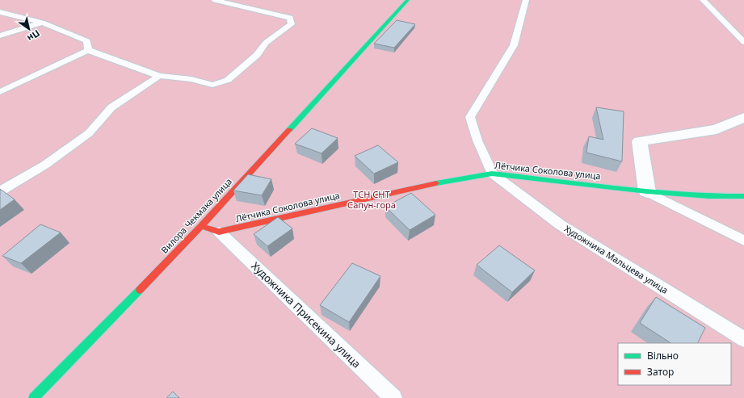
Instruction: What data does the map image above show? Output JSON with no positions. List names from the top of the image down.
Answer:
{
  "streets": {
    "street": ["Лётчика Соколова улица", "Вилора Чекмака улица"],
    "lane": ["Художника Мальцева улица", "Художника Присекина улица"]
  },
  "crossings": [
    ["Лётчика Соколова улица", "Художника Мальцева улица"],
    ["Лётчика Соколова улица", "Художника Присекина улица"]
  ],
  "parks": ["ТСН СНТ Сапун-гора"],
  "legend": ["Вільно", "Затор"],
  "north": "bottom right"
}
